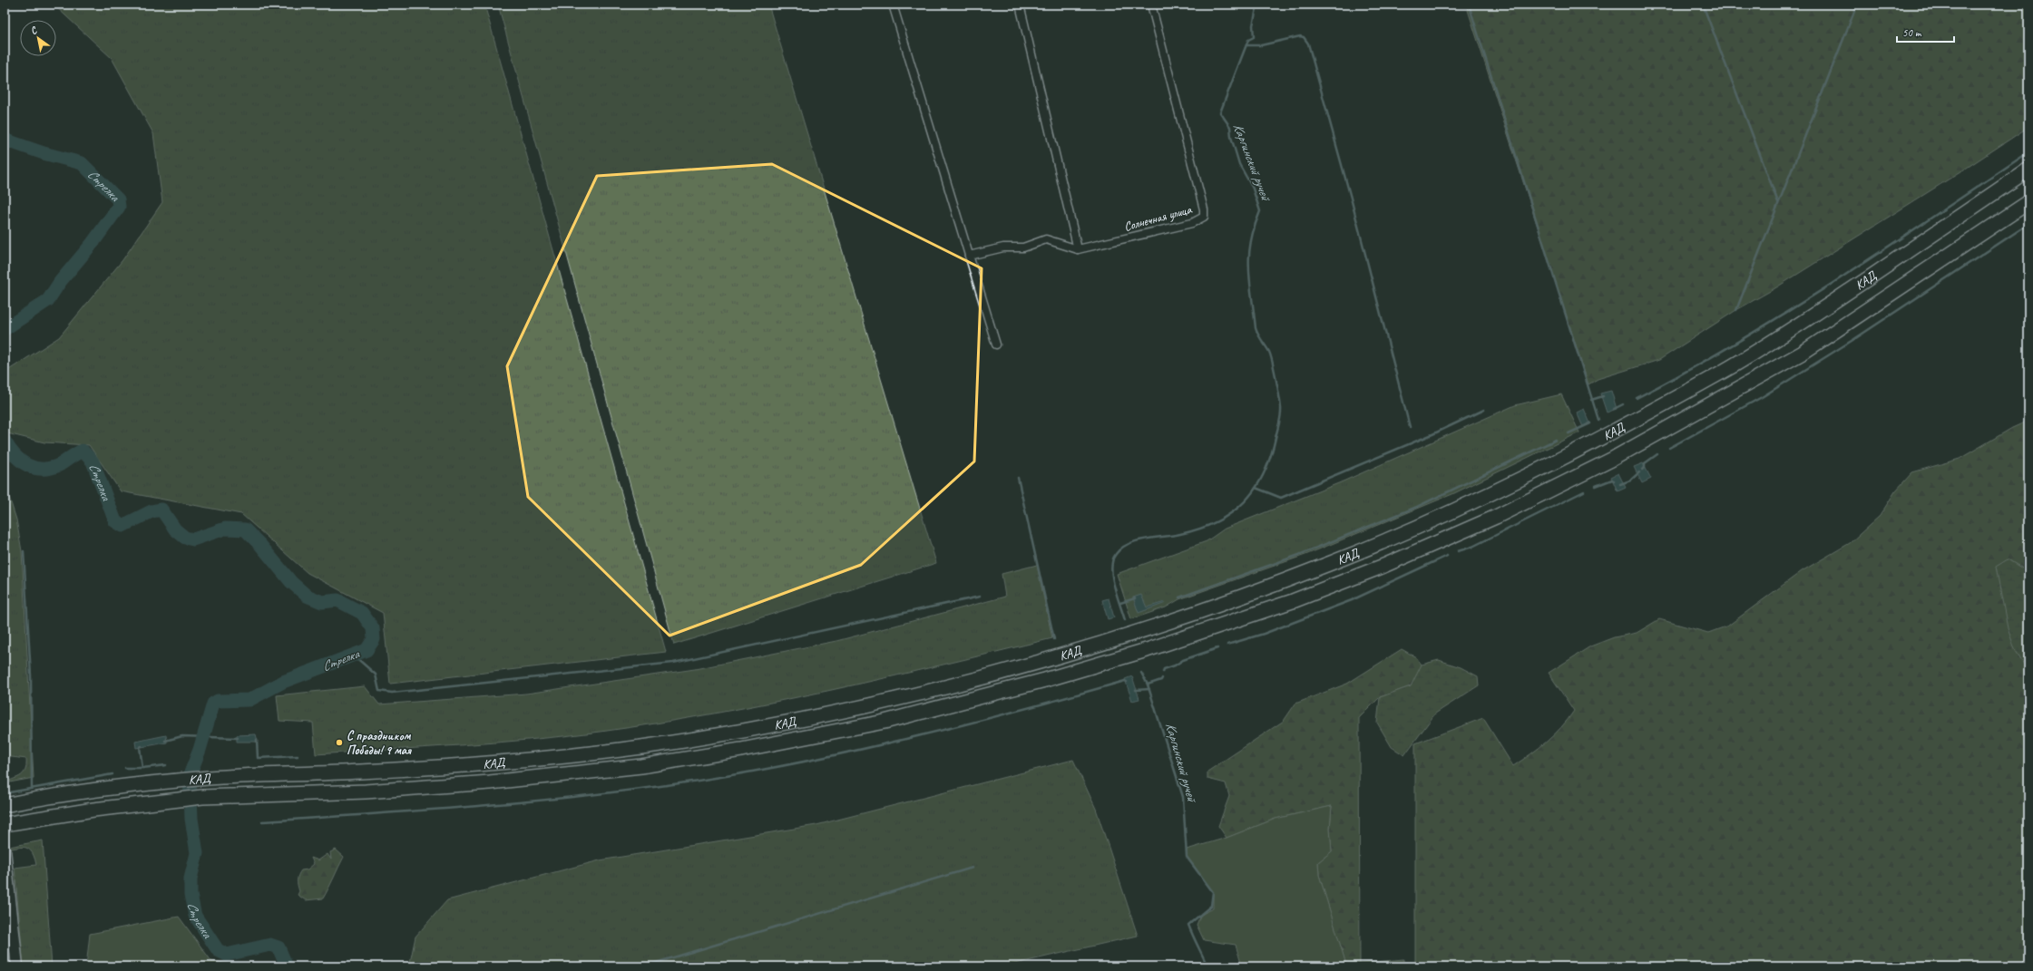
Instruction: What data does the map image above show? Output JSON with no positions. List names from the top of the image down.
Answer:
{
  "streets": {
    "highway": ["КАД"],
    "street": ["Солнечная улица"]
  },
  "water": ["Каргинский ручей", "Стрелка"],
  "places": ["С праздником Победы! 9 мая"],
  "scale_bar": "50 m",
  "north": "top left"
}
